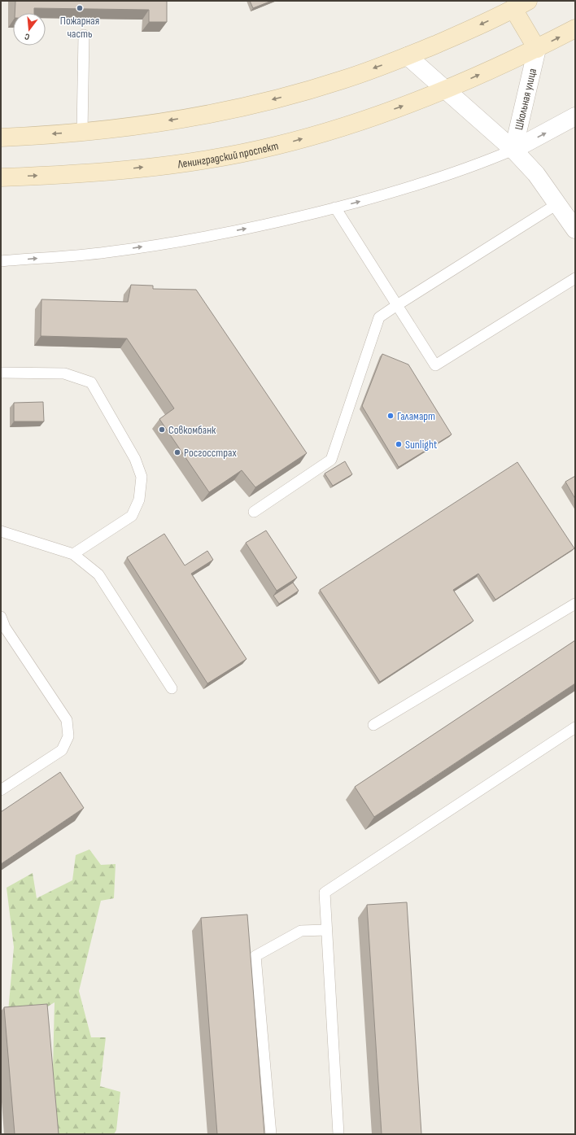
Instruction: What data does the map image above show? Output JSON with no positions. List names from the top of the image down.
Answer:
{
  "streets": {
    "main road": ["Ленинградский проспект"],
    "street": ["Школьная улица"]
  },
  "crossings": [
    ["Школьная улица", "Ленинградский проспект"]
  ],
  "places": [
    "Пожарная часть",
    "Галамарт",
    "Совкомбанк",
    "Sunlight",
    "Росгосстрах"
  ],
  "north": "bottom"
}
